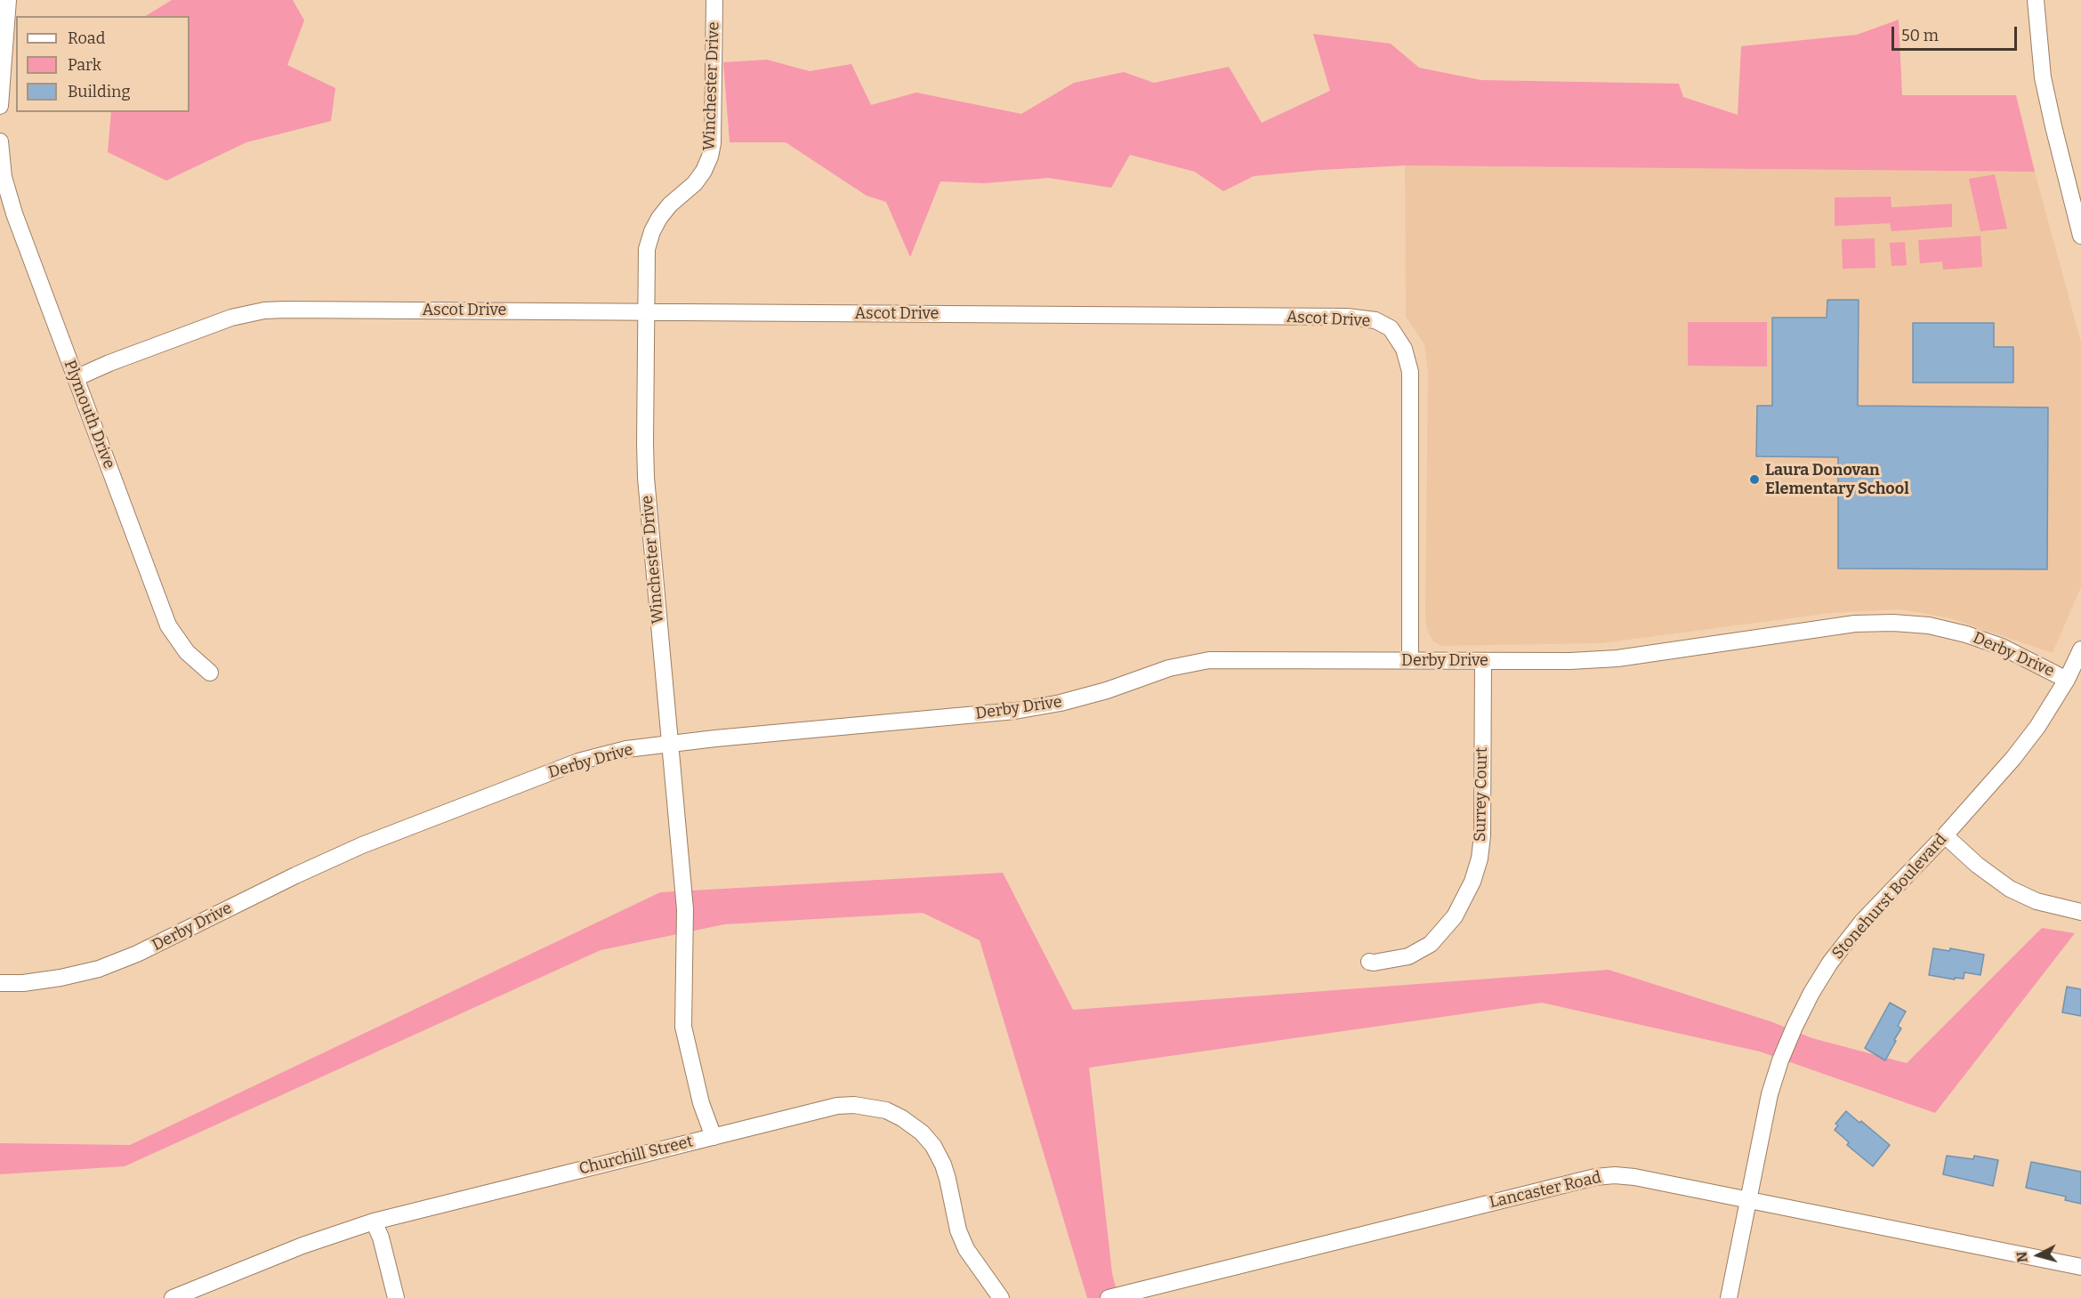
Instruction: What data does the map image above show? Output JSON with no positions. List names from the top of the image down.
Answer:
{
  "streets": {
    "street": [
      "Winchester Drive",
      "Ascot Drive",
      "Plymouth Drive",
      "Derby Drive",
      "Surrey Court",
      "Stonehurst Boulevard",
      "Churchill Street",
      "Lancaster Road"
    ]
  },
  "crossings": [
    ["Winchester Drive", "Ascot Drive"],
    ["Winchester Drive", "Derby Drive"],
    ["Winchester Drive", "Churchill Street"],
    ["Ascot Drive", "Plymouth Drive"],
    ["Ascot Drive", "Derby Drive"],
    ["Derby Drive", "Surrey Court"],
    ["Derby Drive", "Stonehurst Boulevard"],
    ["Stonehurst Boulevard", "Lancaster Road"]
  ],
  "places": ["Laura Donovan Elementary School"],
  "legend": ["Road", "Park", "Building"],
  "scale_bar": "50 m",
  "north": "left"
}
